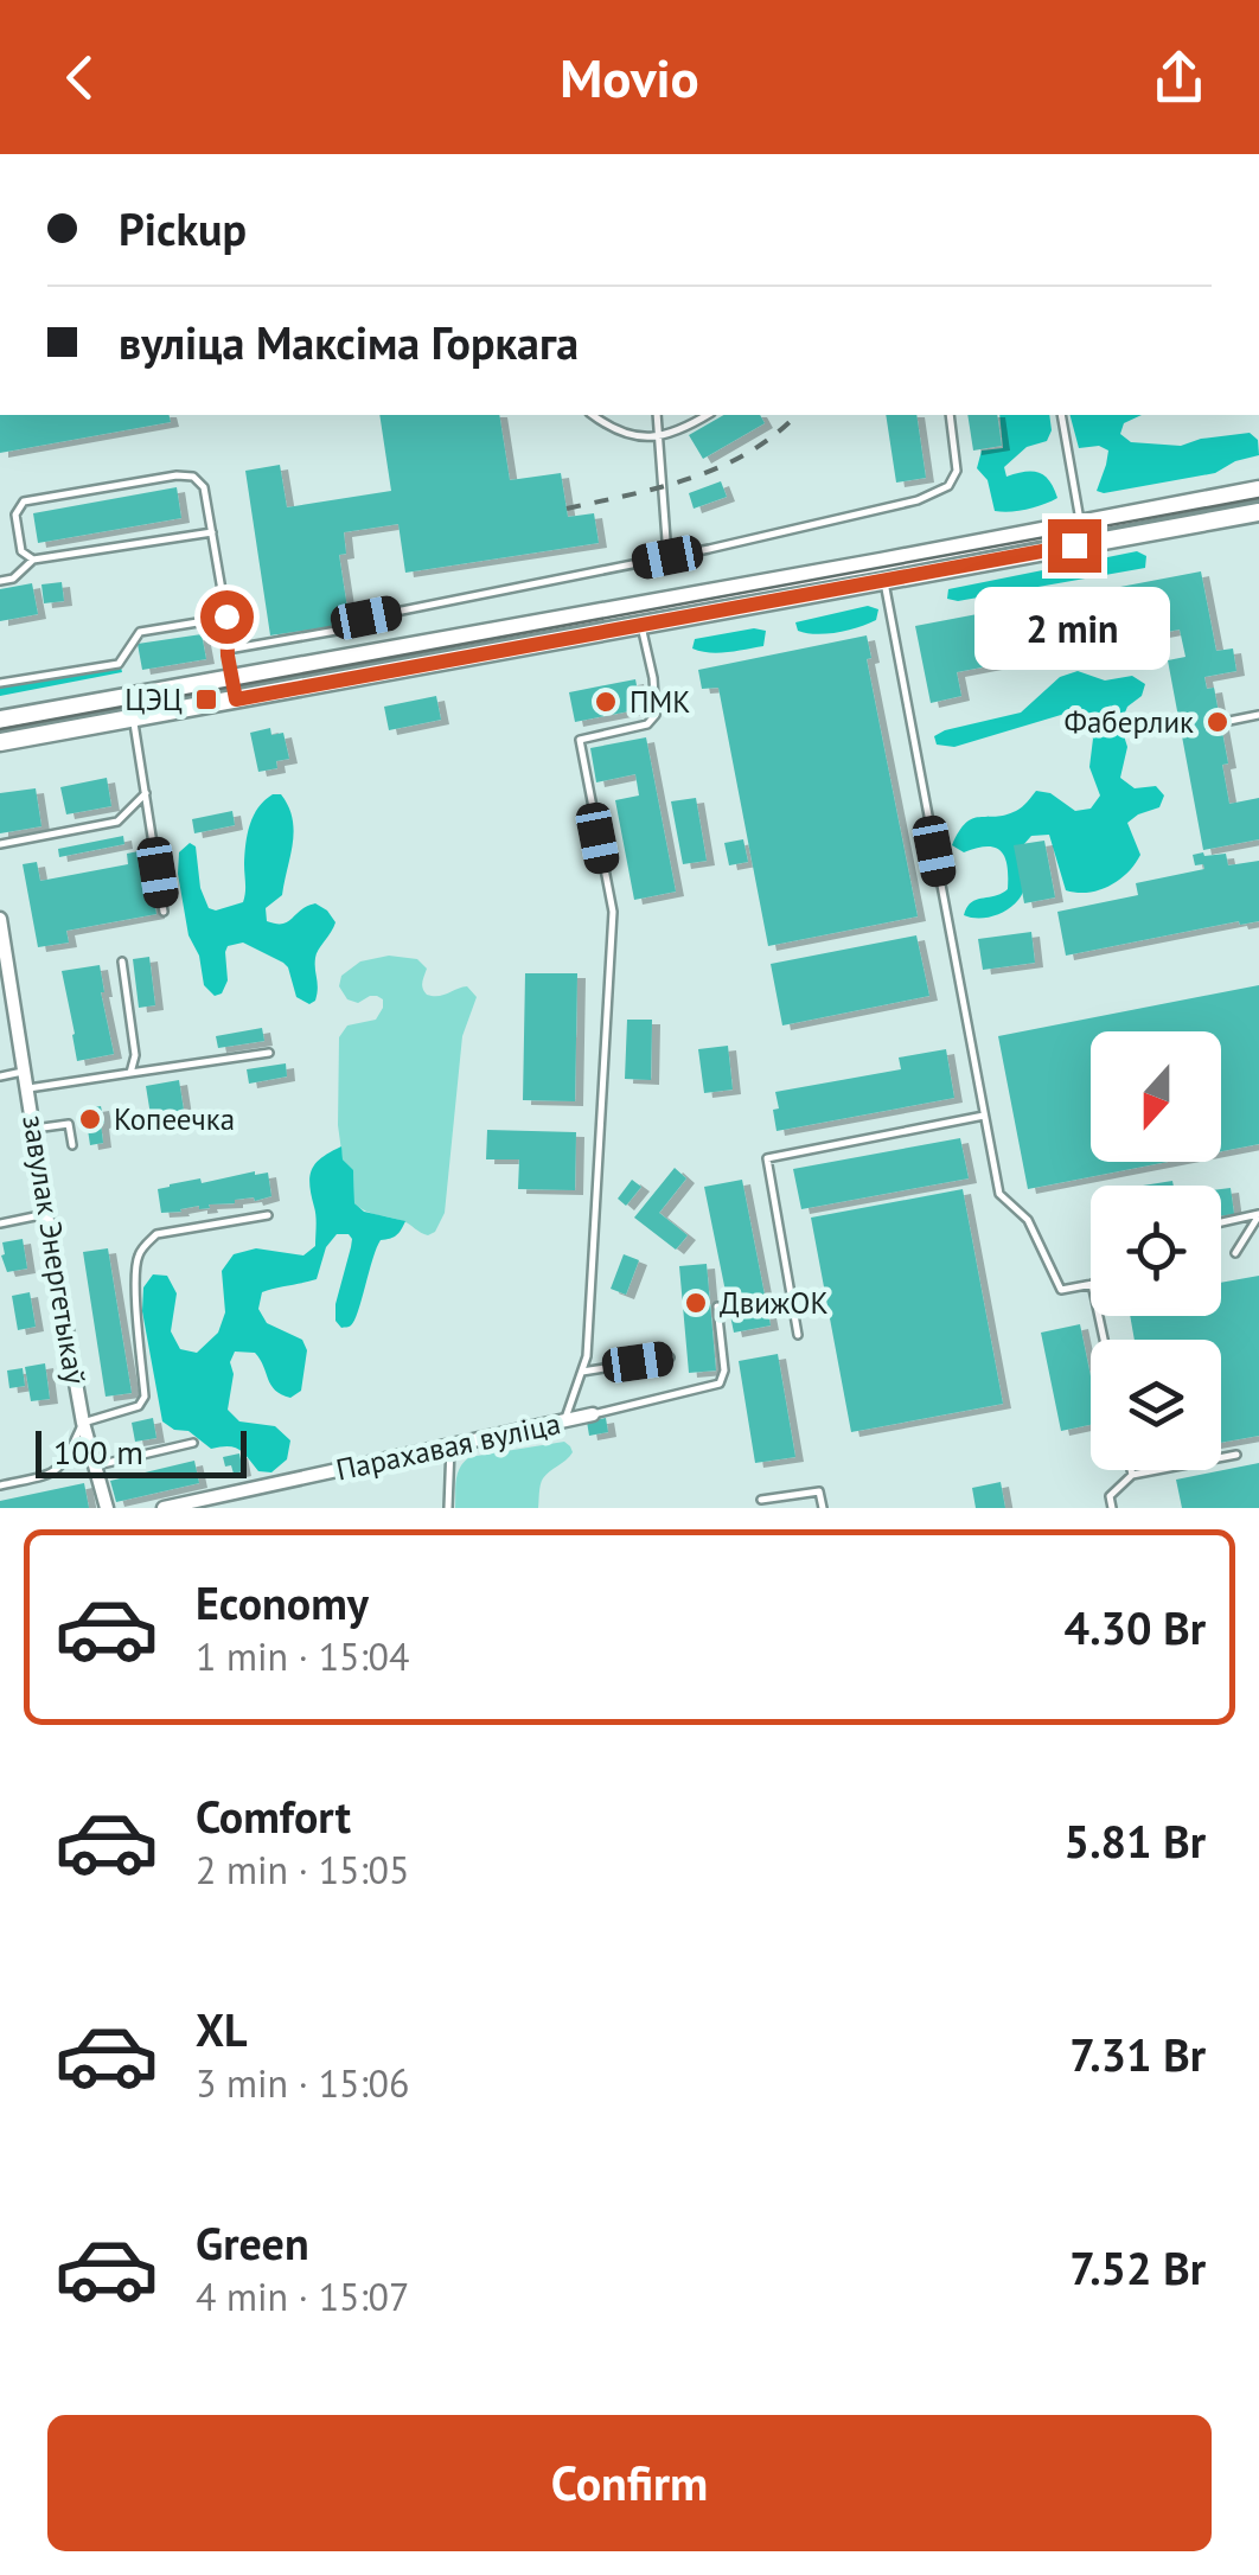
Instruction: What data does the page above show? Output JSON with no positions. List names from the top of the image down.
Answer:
{
  "streets": {
    "street": ["завулак Энергетыкаў", "Парахавая вуліца"]
  },
  "places": {
    "transit": ["ЦЭЦ"],
    "other": [
      "ПМК",
      "Фаберлик",
      "Копеечка",
      "ДвижОК"
    ]
  },
  "scale_bar": "100 m",
  "north": "bottom",
  "page": {
    "header": "Movio",
    "banner": ["Pickup", "вуліца Максіма Горкага"],
    "bubble": "2 min",
    "scale": "100 m",
    "list": [
      {
        "name": "Economy",
        "note": "1 min · 15:04",
        "value": "4.30 Br"
      },
      {
        "name": "Comfort",
        "note": "2 min · 15:05",
        "value": "5.81 Br"
      },
      {
        "name": "XL",
        "note": "3 min · 15:06",
        "value": "7.31 Br"
      },
      {
        "name": "Green",
        "note": "4 min · 15:07",
        "value": "7.52 Br"
      }
    ],
    "buttons": "Confirm"
  }
}
